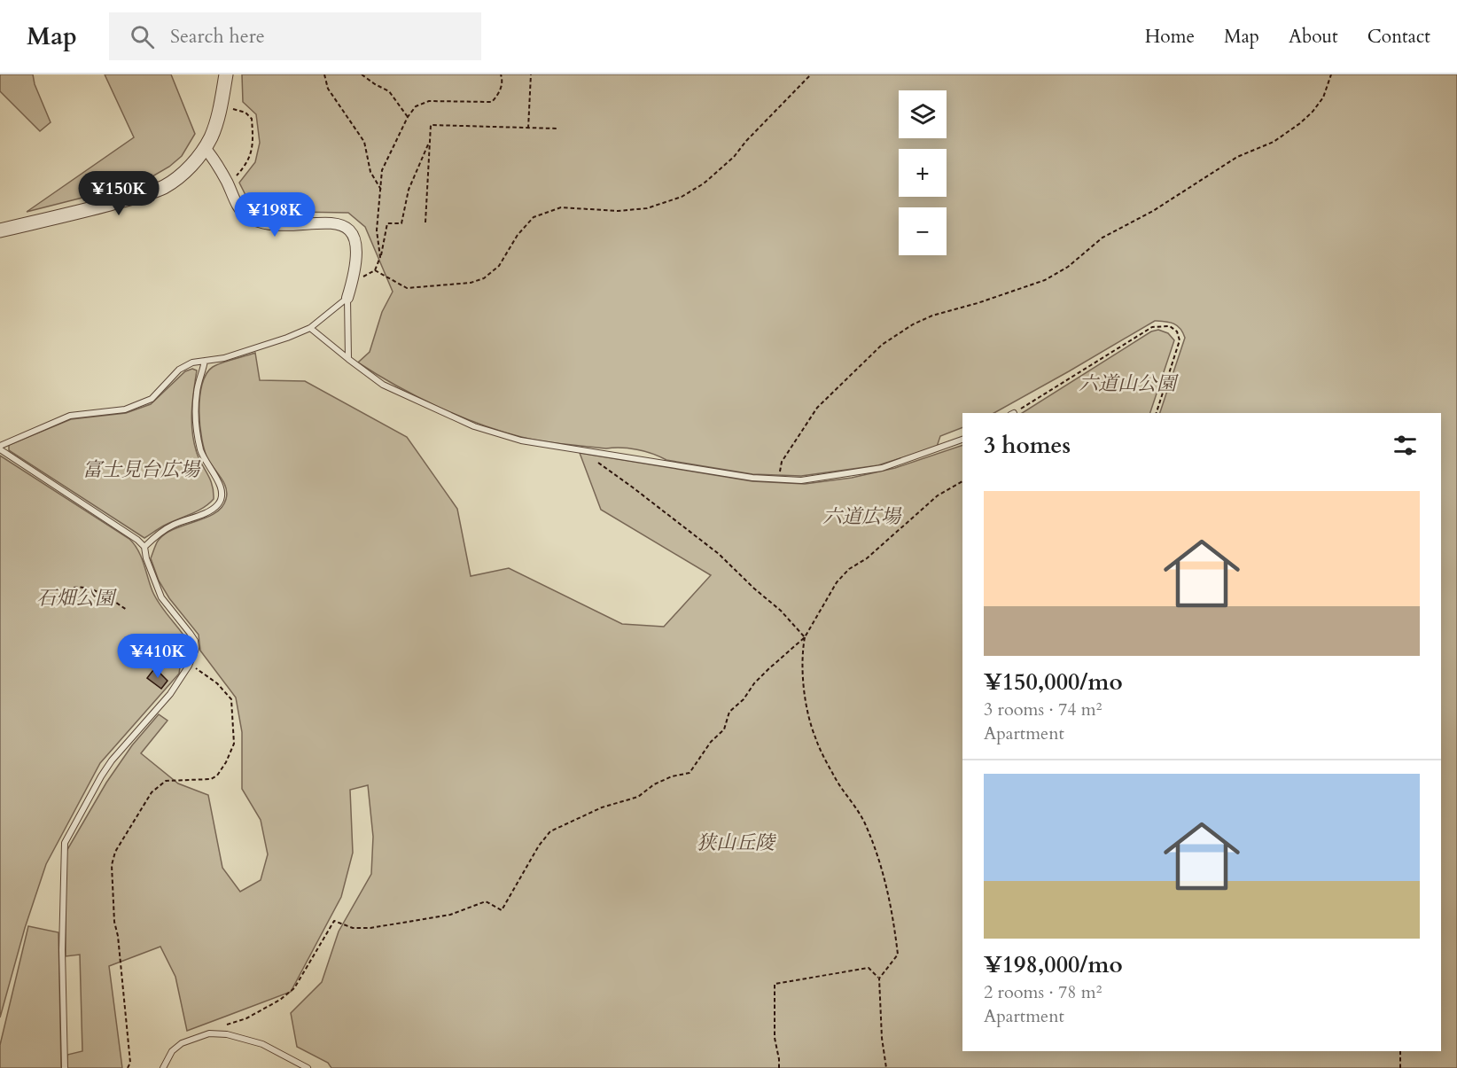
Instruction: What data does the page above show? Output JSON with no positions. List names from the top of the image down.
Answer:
{
  "parks": [
    "六道山公園",
    "富士見台広場",
    "六道広場",
    "石畑公園",
    "狭山丘陵"
  ],
  "page": {
    "header": "Map",
    "search": "Search here",
    "nav": [
      "Home",
      "Map",
      "About",
      "Contact"
    ],
    "map_buttons": ["+", "−"],
    "price": ["¥150K", "¥198K", "¥410K"],
    "heading": "3 homes",
    "list": [
      {
        "name": "¥150,000/mo",
        "note": "3 rooms · 74 m² · Apartment"
      },
      {
        "name": "¥198,000/mo",
        "note": "2 rooms · 78 m² · Apartment"
      }
    ]
  }
}
